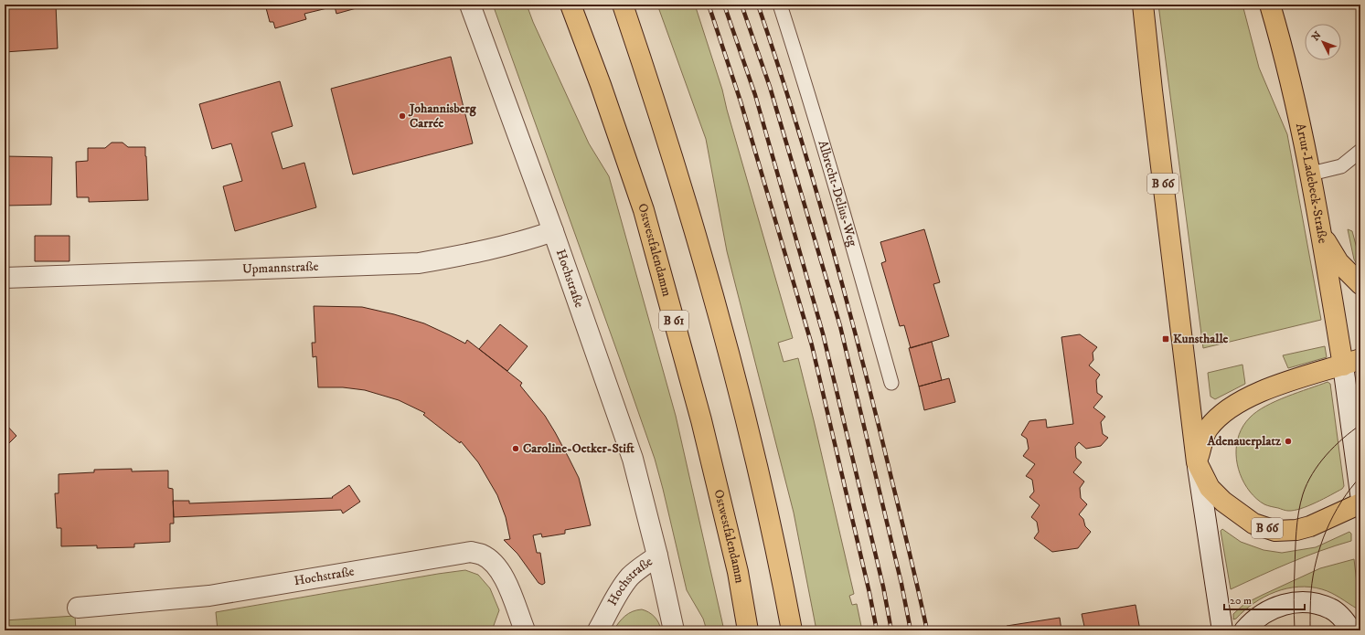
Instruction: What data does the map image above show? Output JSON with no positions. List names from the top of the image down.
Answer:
{
  "streets": {
    "main road": [
      "B 66",
      "Artur-Ladebeck-Straße",
      "Ostwestfalendamm",
      "B 61"
    ],
    "street": ["Upmannstraße", "Hochstraße"],
    "lane": ["Albrecht-Delius-Weg"]
  },
  "crossings": [
    ["Upmannstraße", "Hochstraße"]
  ],
  "places": {
    "other": ["Johannisberg Carrée", "Adenauerplatz", "Caroline-Oetker-Stift"],
    "transit": ["Kunsthalle"]
  },
  "scale_bar": "20 m",
  "north": "top left"
}
